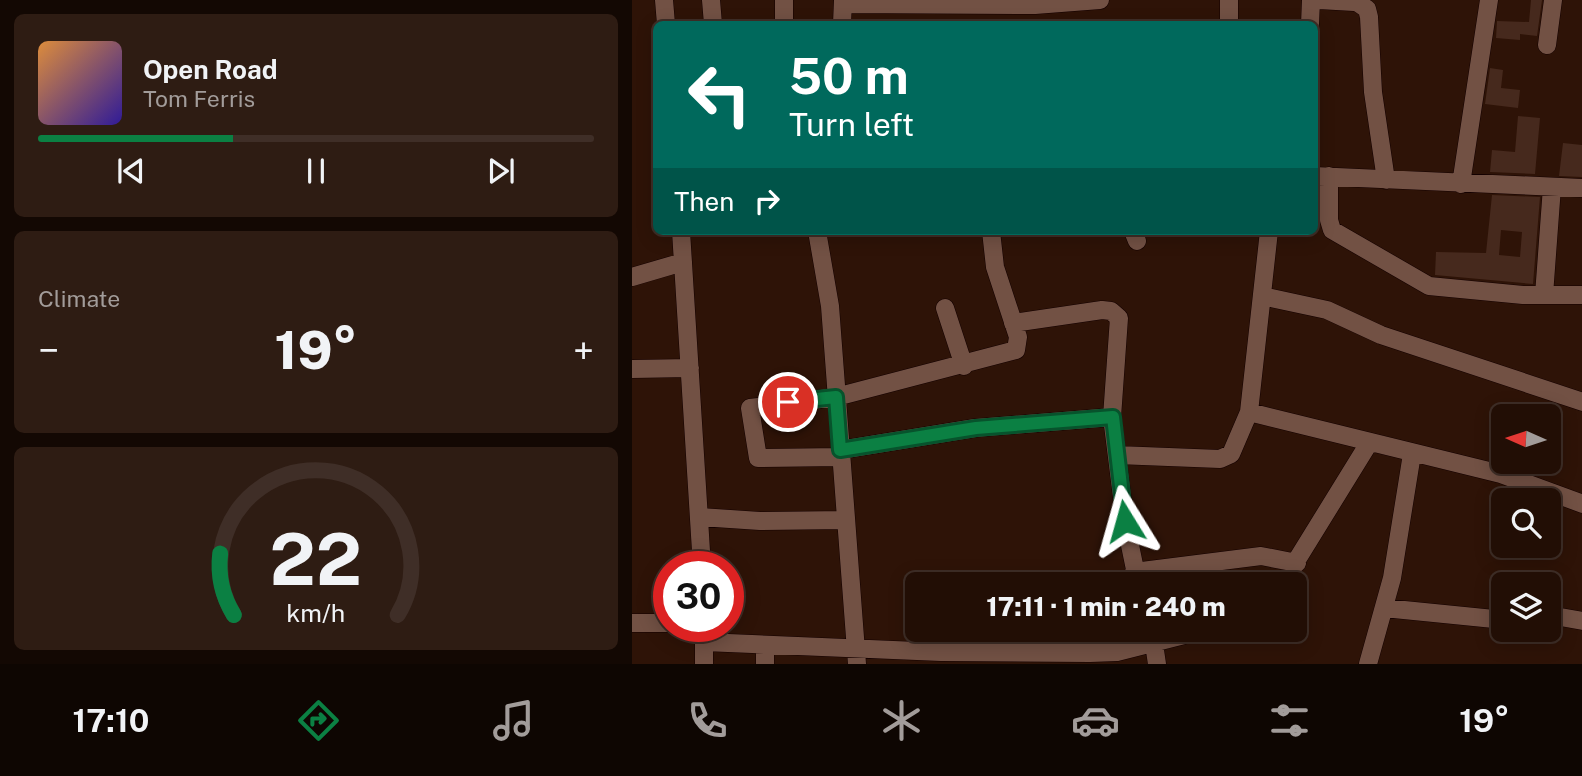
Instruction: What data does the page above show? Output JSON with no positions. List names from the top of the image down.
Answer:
{
  "north": "left",
  "page": {
    "turn": ["50 m", "Turn left"],
    "song": ["Open Road", "Tom Ferris"],
    "then": "Then",
    "tile": "Climate",
    "heat": ["−", "19°", "+"],
    "limit": "30",
    "trip": "17:11 · 1 min · 240 m",
    "tabs": ["17:10", "19°"],
    "gauge": ["22", "km/h"]
  }
}
